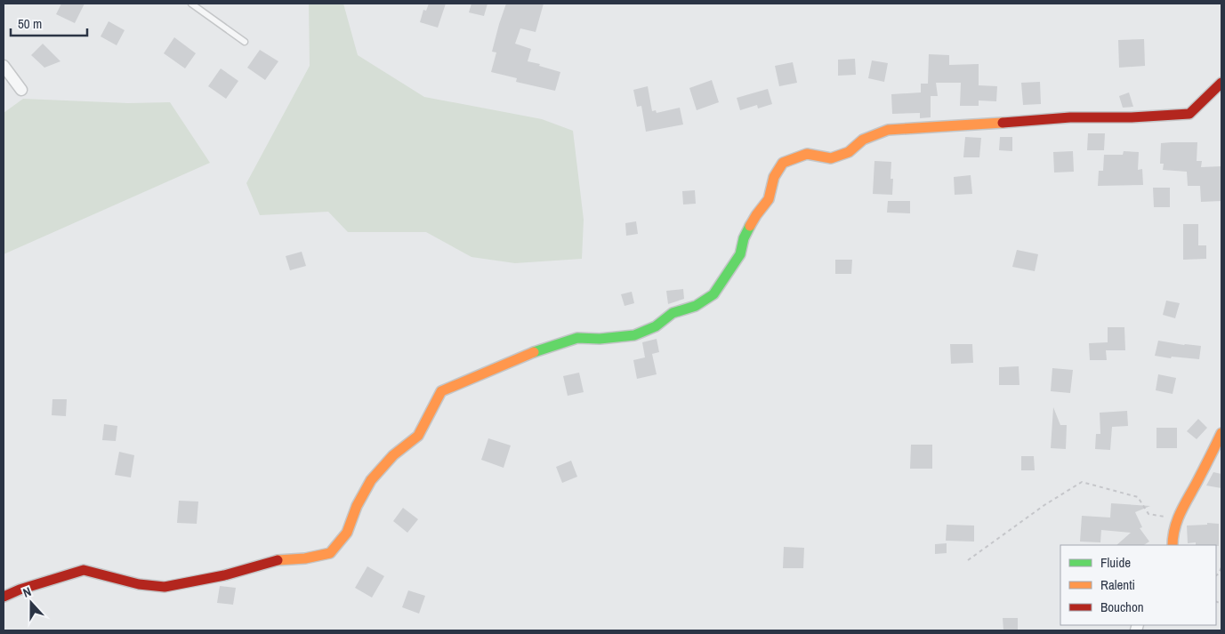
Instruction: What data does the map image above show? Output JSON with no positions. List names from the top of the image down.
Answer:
{
  "legend": ["Fluide", "Ralenti", "Bouchon"],
  "scale_bar": "50 m",
  "north": "top"
}
